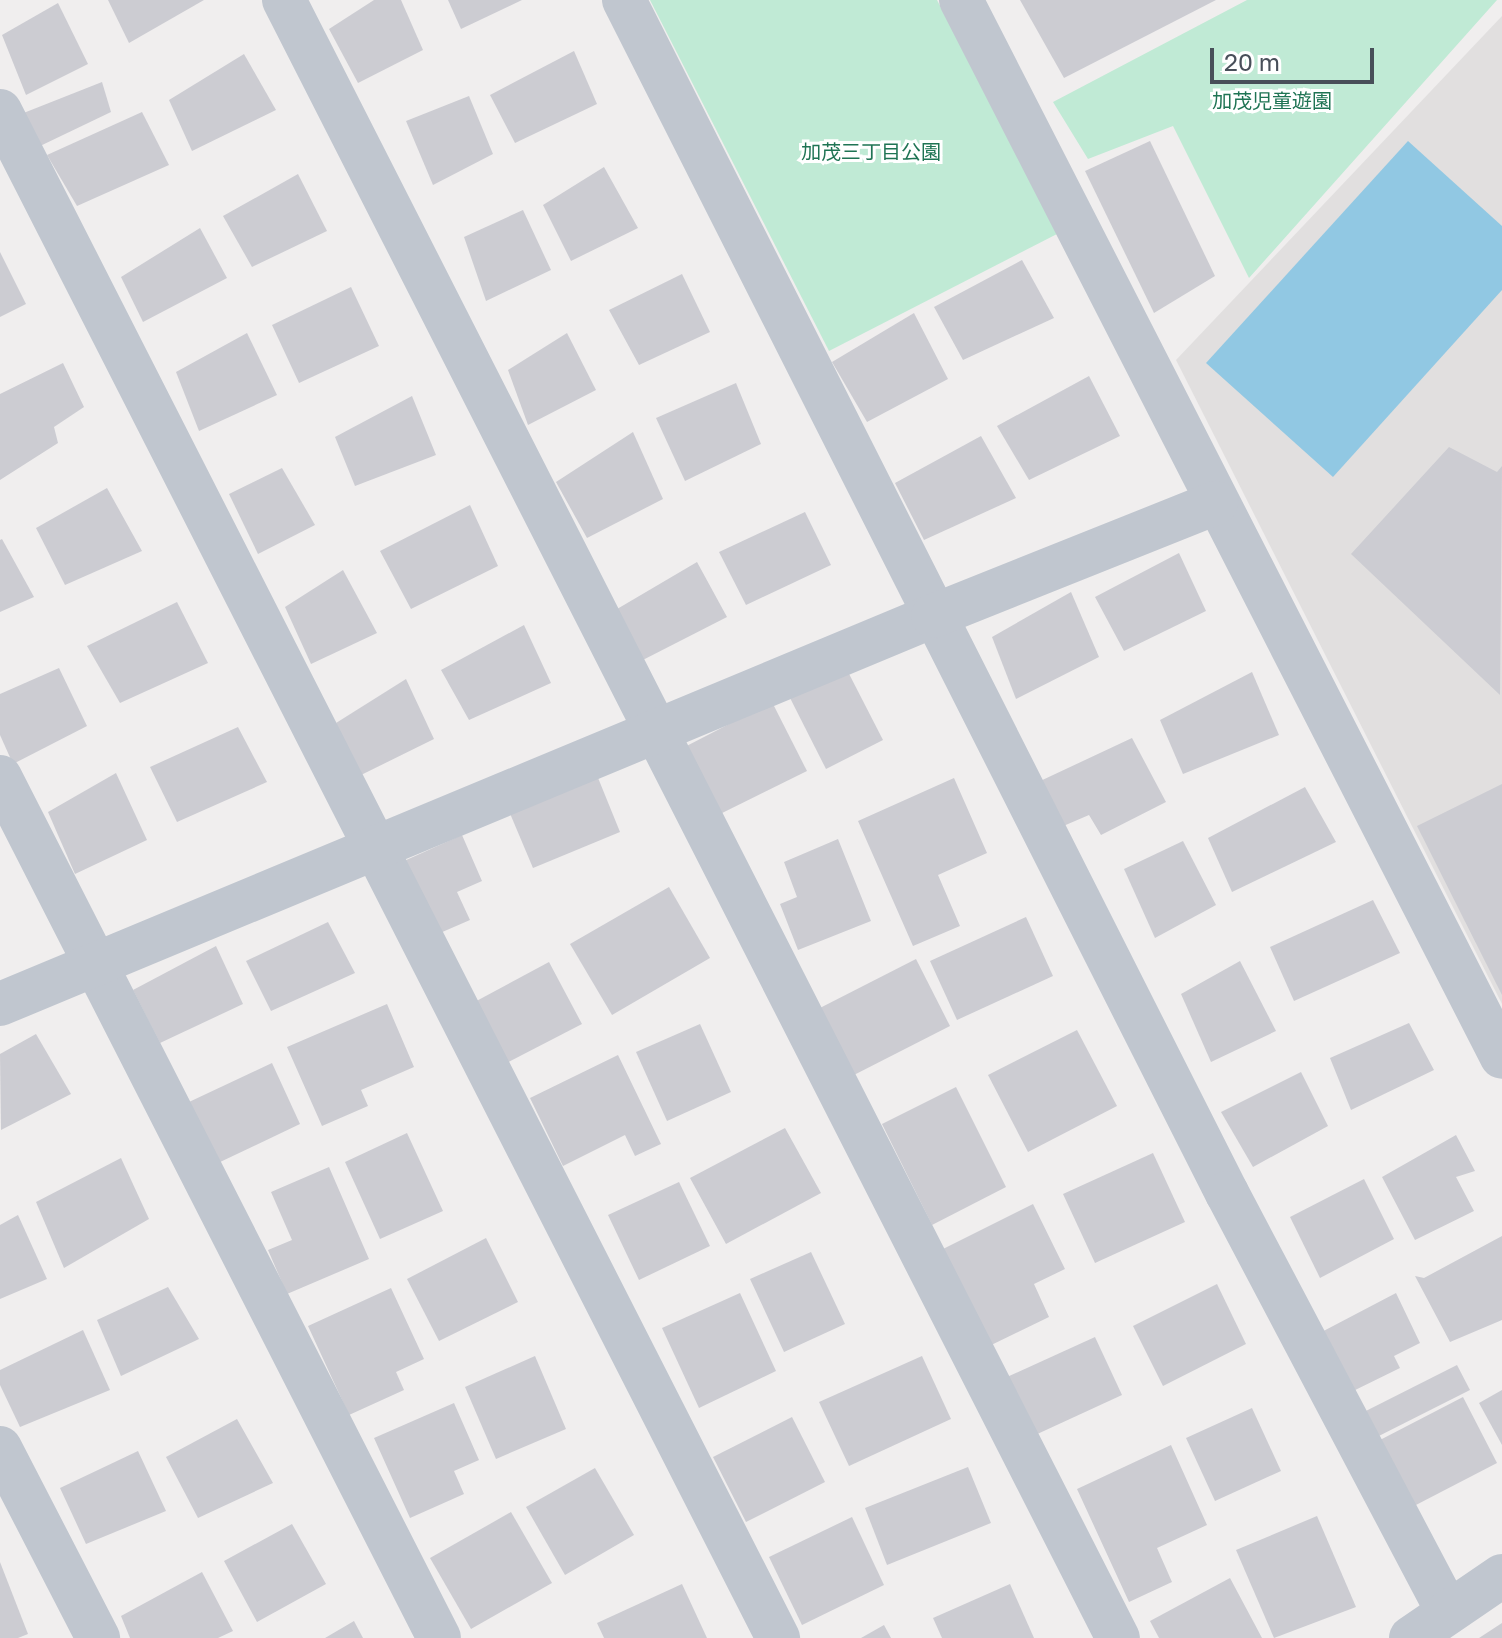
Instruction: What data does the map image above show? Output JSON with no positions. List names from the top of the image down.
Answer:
{
  "parks": ["加茂児童遊園", "加茂三丁目公園"],
  "scale_bar": "20 m"
}
